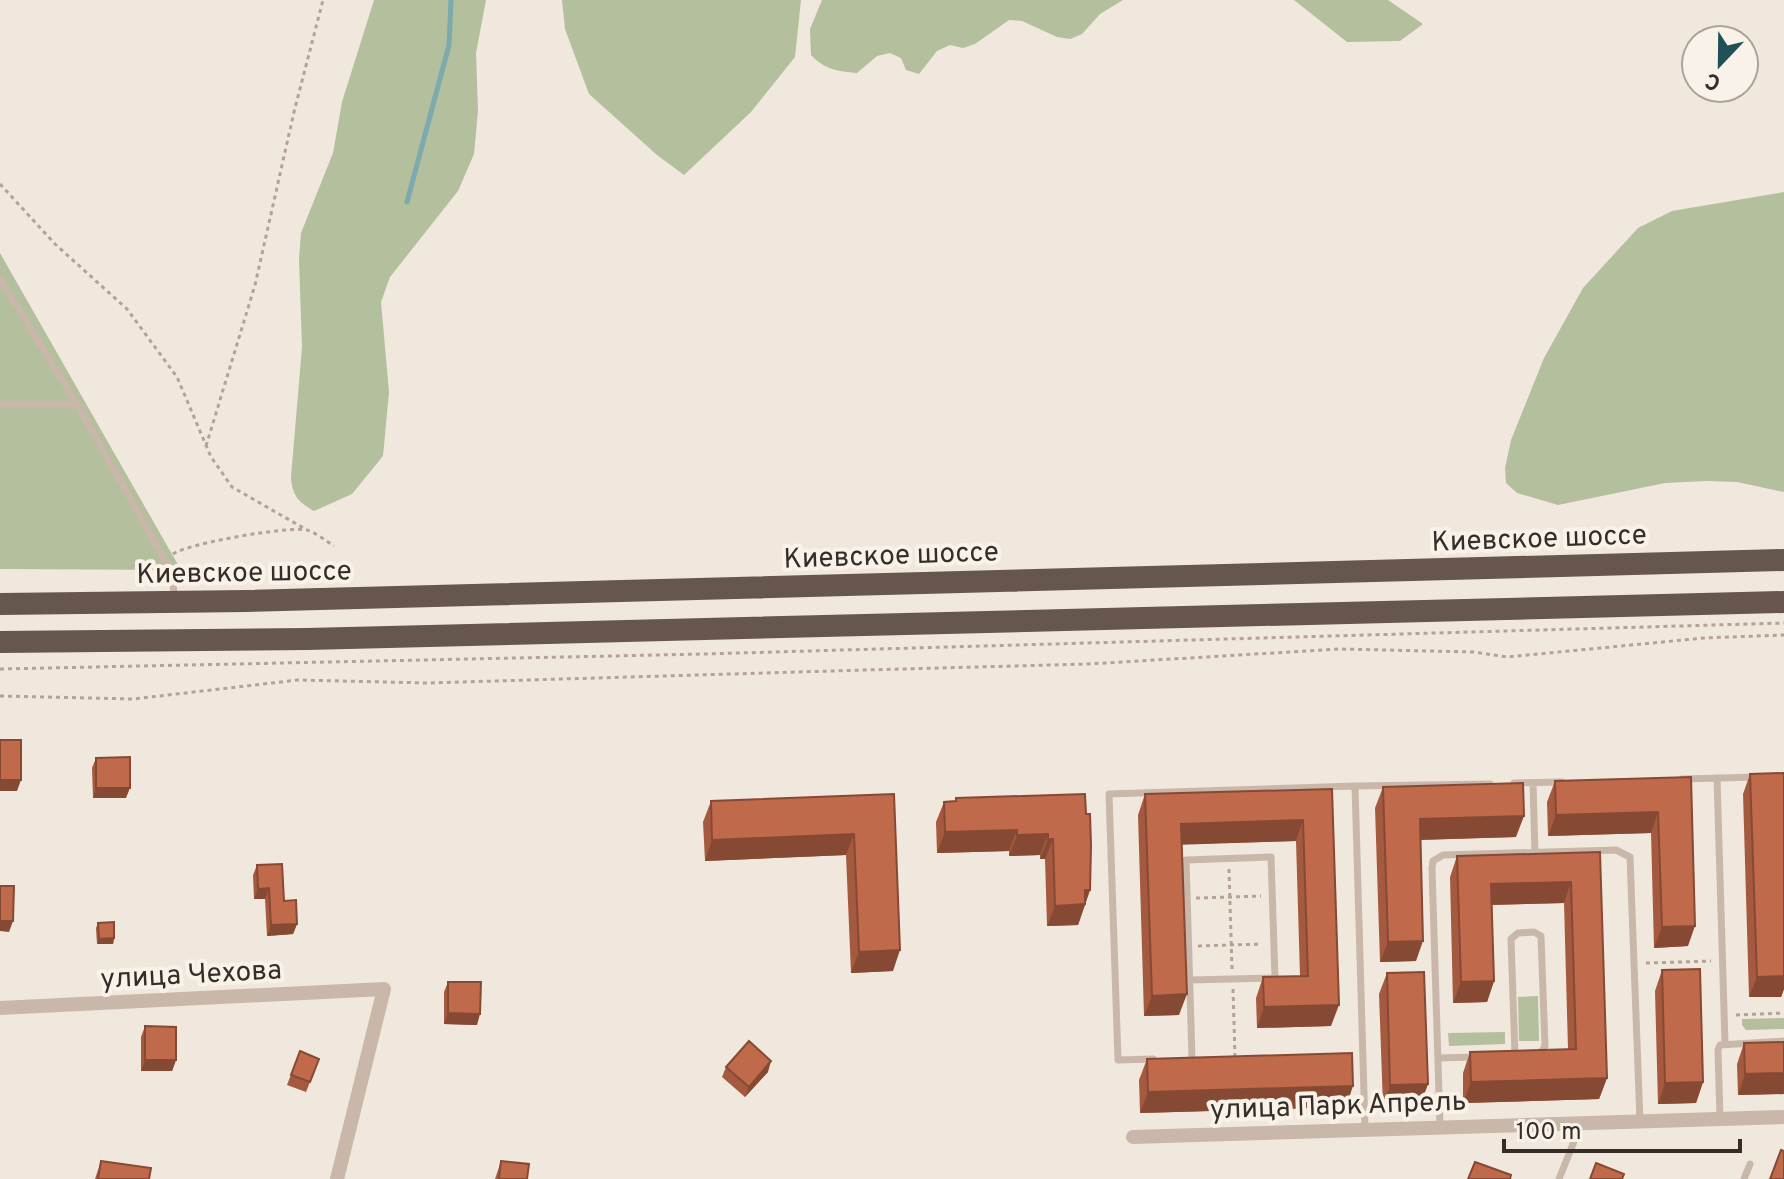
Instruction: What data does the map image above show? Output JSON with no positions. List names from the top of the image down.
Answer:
{
  "streets": {
    "highway": ["Киевское шоссе"],
    "street": ["улица Чехова", "улица Парк Апрель"]
  },
  "scale_bar": "100 m",
  "north": "bottom"
}
